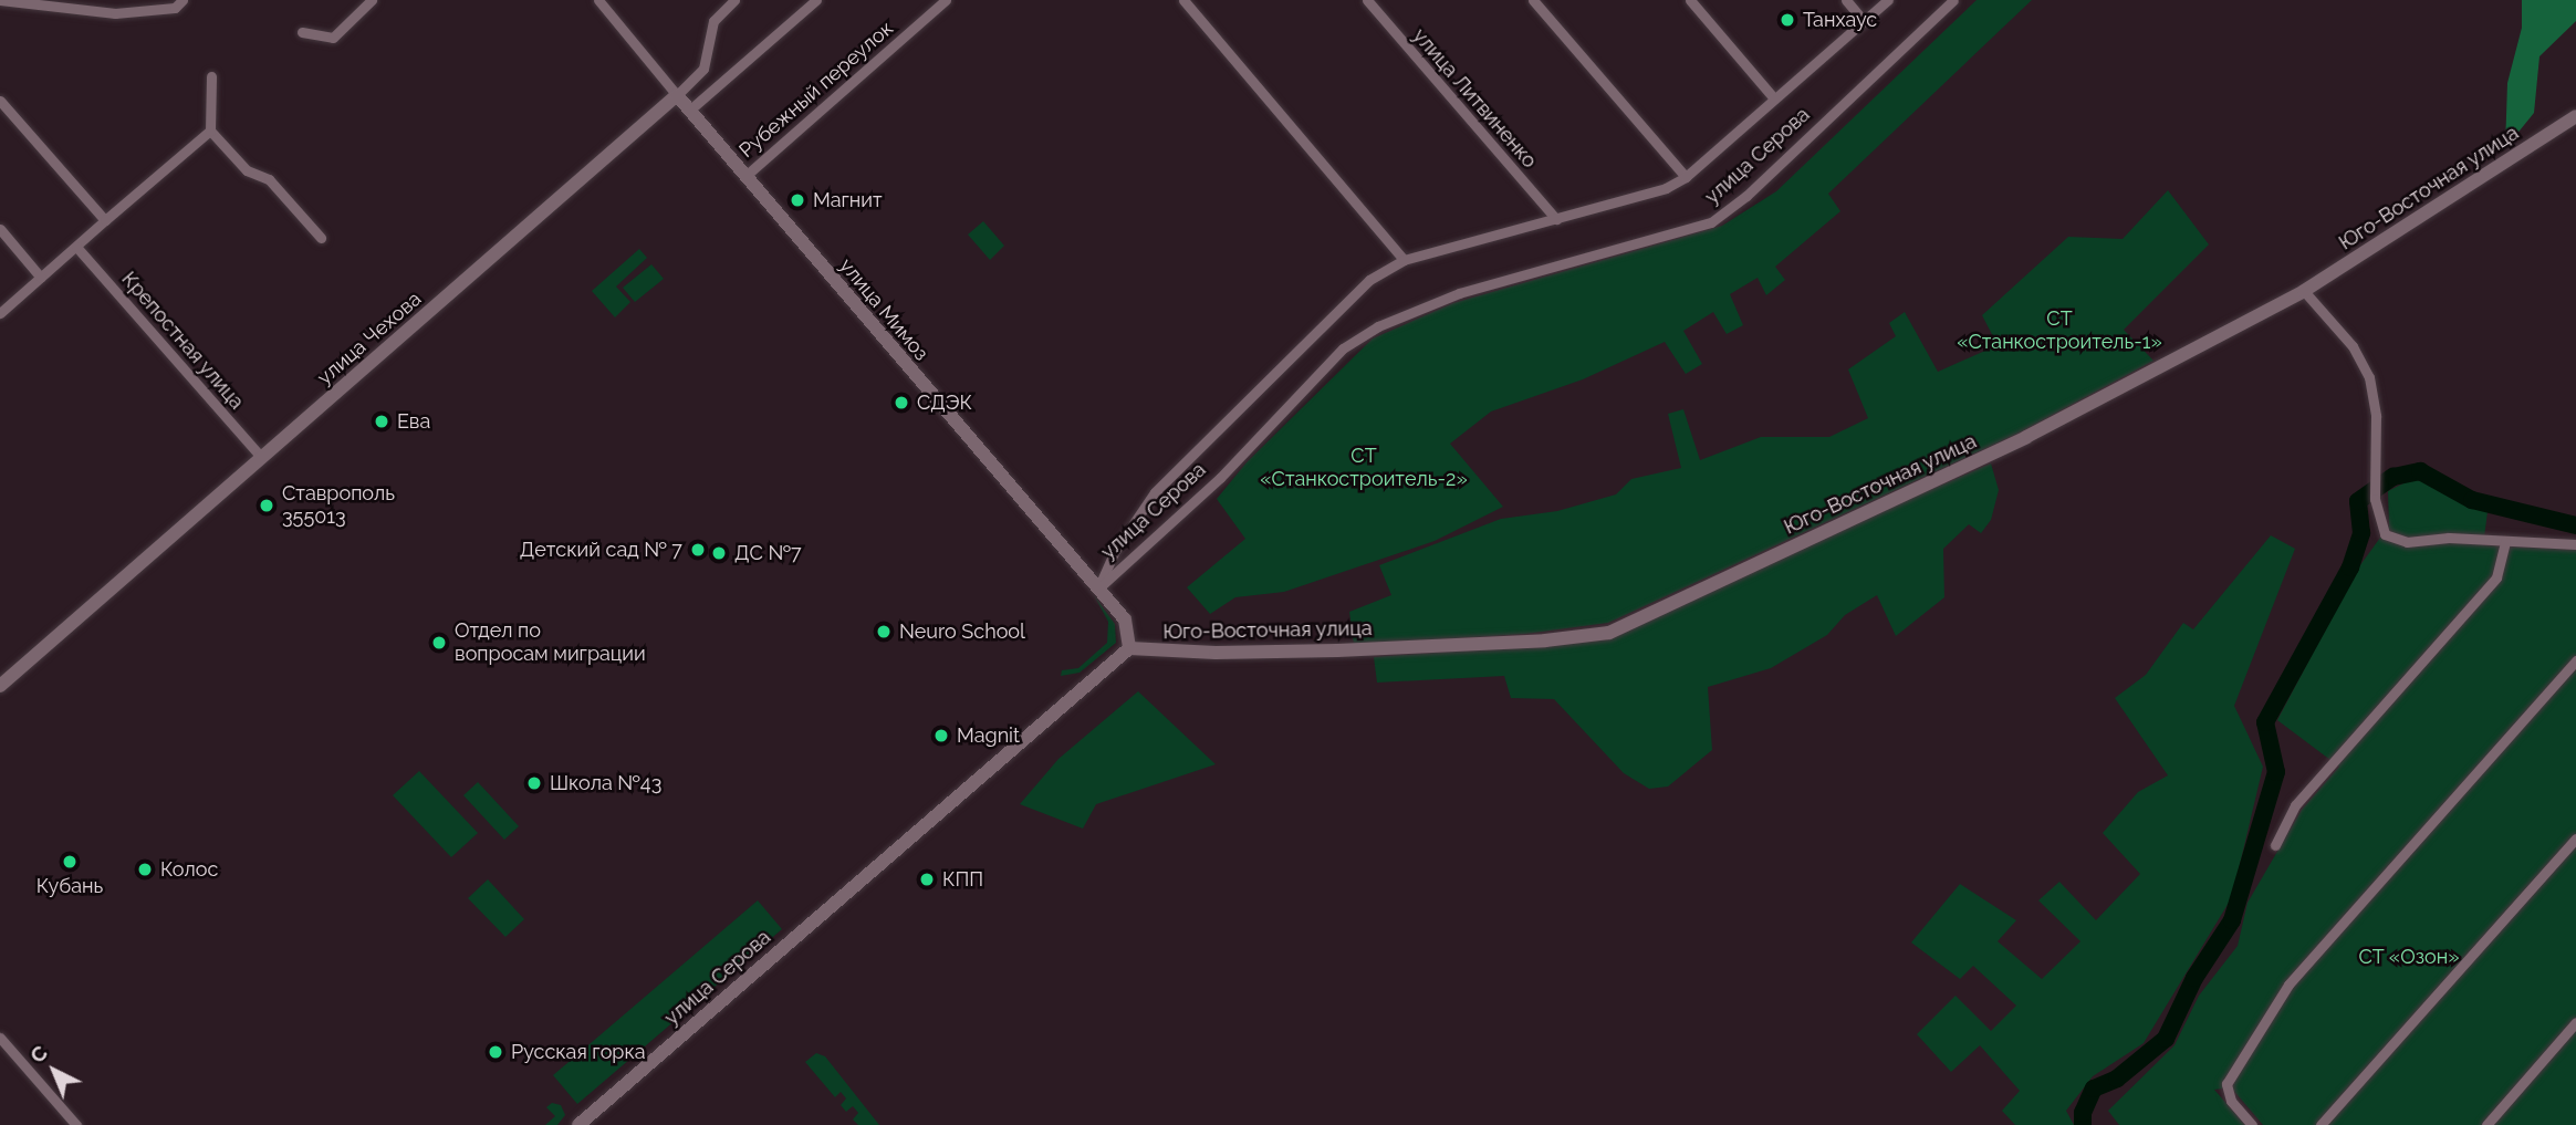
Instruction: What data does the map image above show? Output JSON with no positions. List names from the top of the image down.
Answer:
{
  "streets": {
    "street": [
      "Рубежный переулок",
      "улица Литвиненко",
      "улица Серова",
      "Юго-Восточная улица",
      "улица Мимоз",
      "улица Чехова",
      "Крепостная улица"
    ]
  },
  "crossings": [
    ["Рубежный переулок", "улица Мимоз"],
    ["улица Литвиненко", "улица Серова"],
    ["улица Серова", "Юго-Восточная улица"],
    ["улица Серова", "улица Мимоз"],
    ["Юго-Восточная улица", "улица Мимоз"],
    ["улица Мимоз", "улица Чехова"],
    ["улица Чехова", "Крепостная улица"]
  ],
  "parks": ["СТ «Станкостроитель-1»", "СТ «Станкостроитель-2»", "СТ «Озон»"],
  "places": [
    "Танхаус",
    "Магнит",
    "СДЭК",
    "Ева",
    "Ставрополь 355013",
    "Детский сад № 7",
    "ДС №7",
    "Neuro School",
    "Отдел по вопросам миграции",
    "Magnit",
    "Школа №43",
    "Кубань",
    "Колос",
    "КПП",
    "Русская горка"
  ],
  "north": "top left"
}
